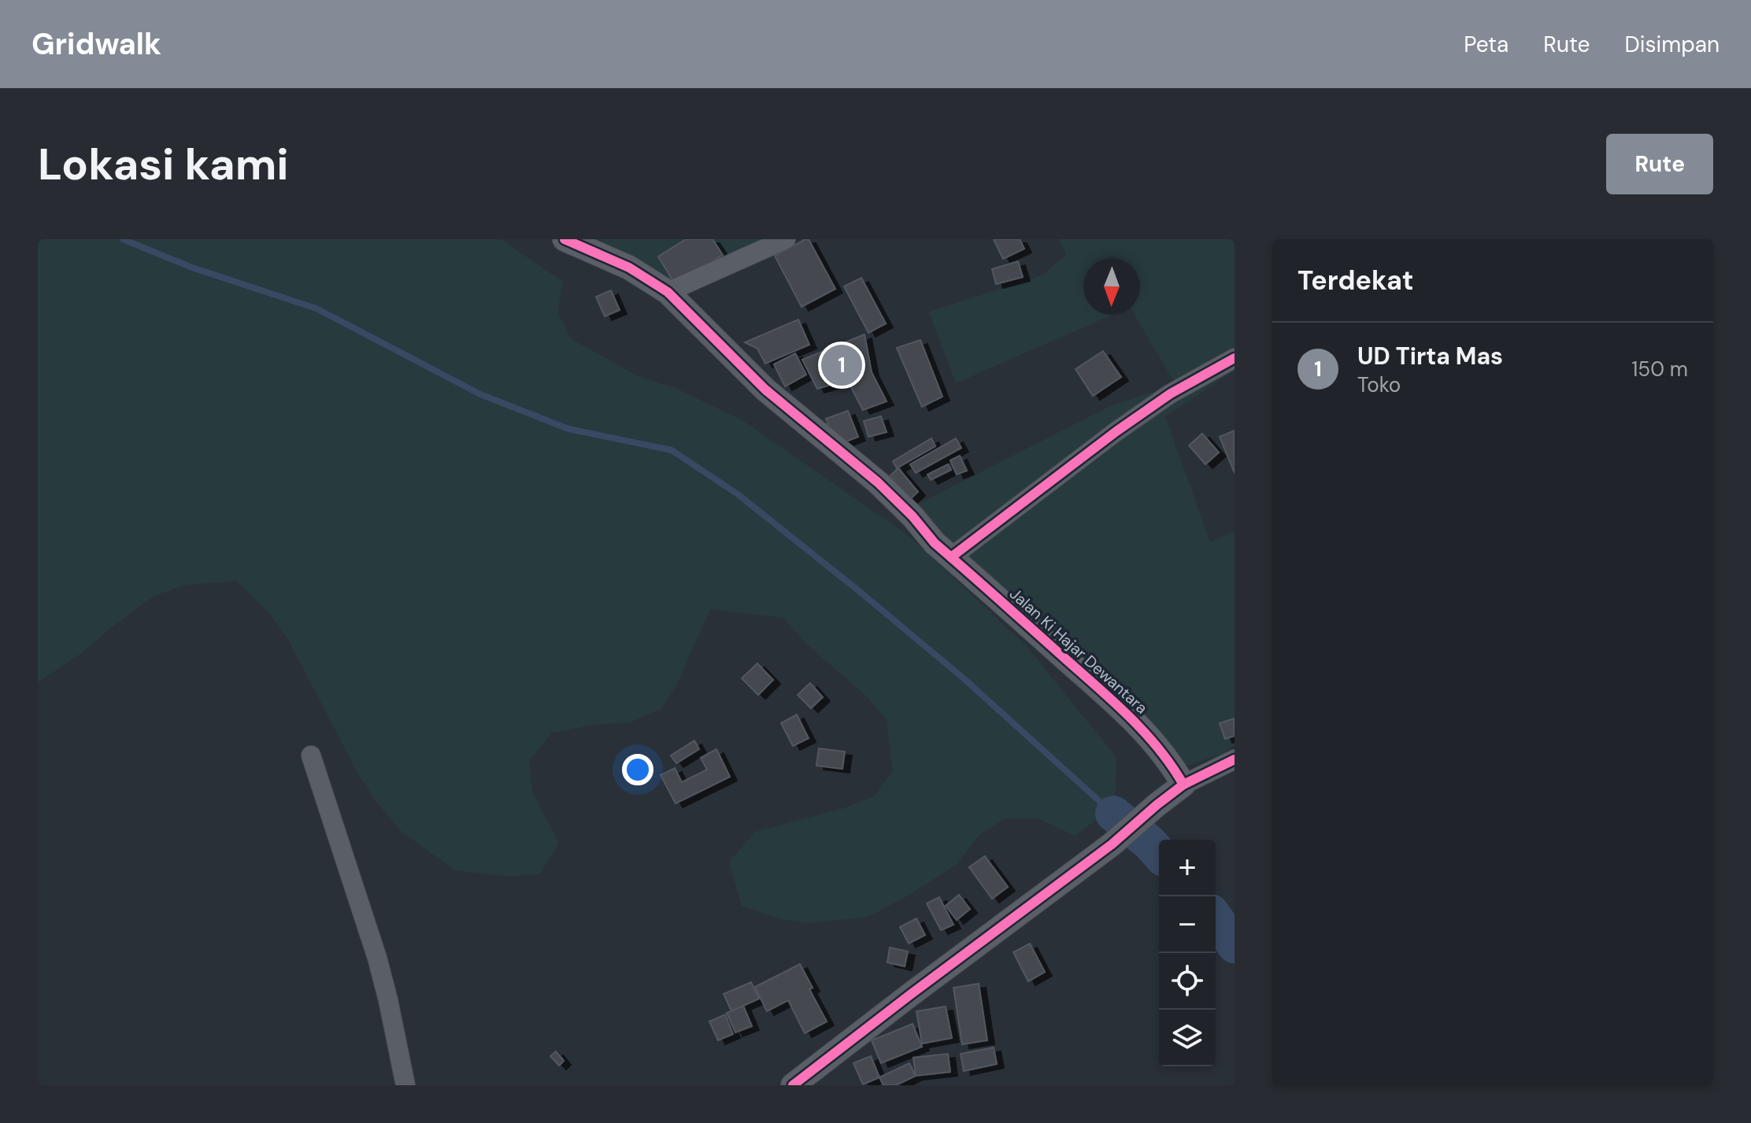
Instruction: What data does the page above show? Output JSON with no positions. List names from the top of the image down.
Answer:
{
  "streets": {
    "street": ["Jalan Ki Hajar Dewantara"]
  },
  "north": "bottom",
  "page": {
    "header": "Gridwalk",
    "nav": ["Peta", "Rute", "Disimpan"],
    "buttons": "Rute",
    "title": "Lokasi kami",
    "heading": "Terdekat",
    "list": [
      {
        "mark": "1",
        "name": "UD Tirta Mas",
        "note": "Toko",
        "value": "150 m"
      }
    ],
    "pins": "1",
    "map_buttons": ["+", "−"]
  }
}
